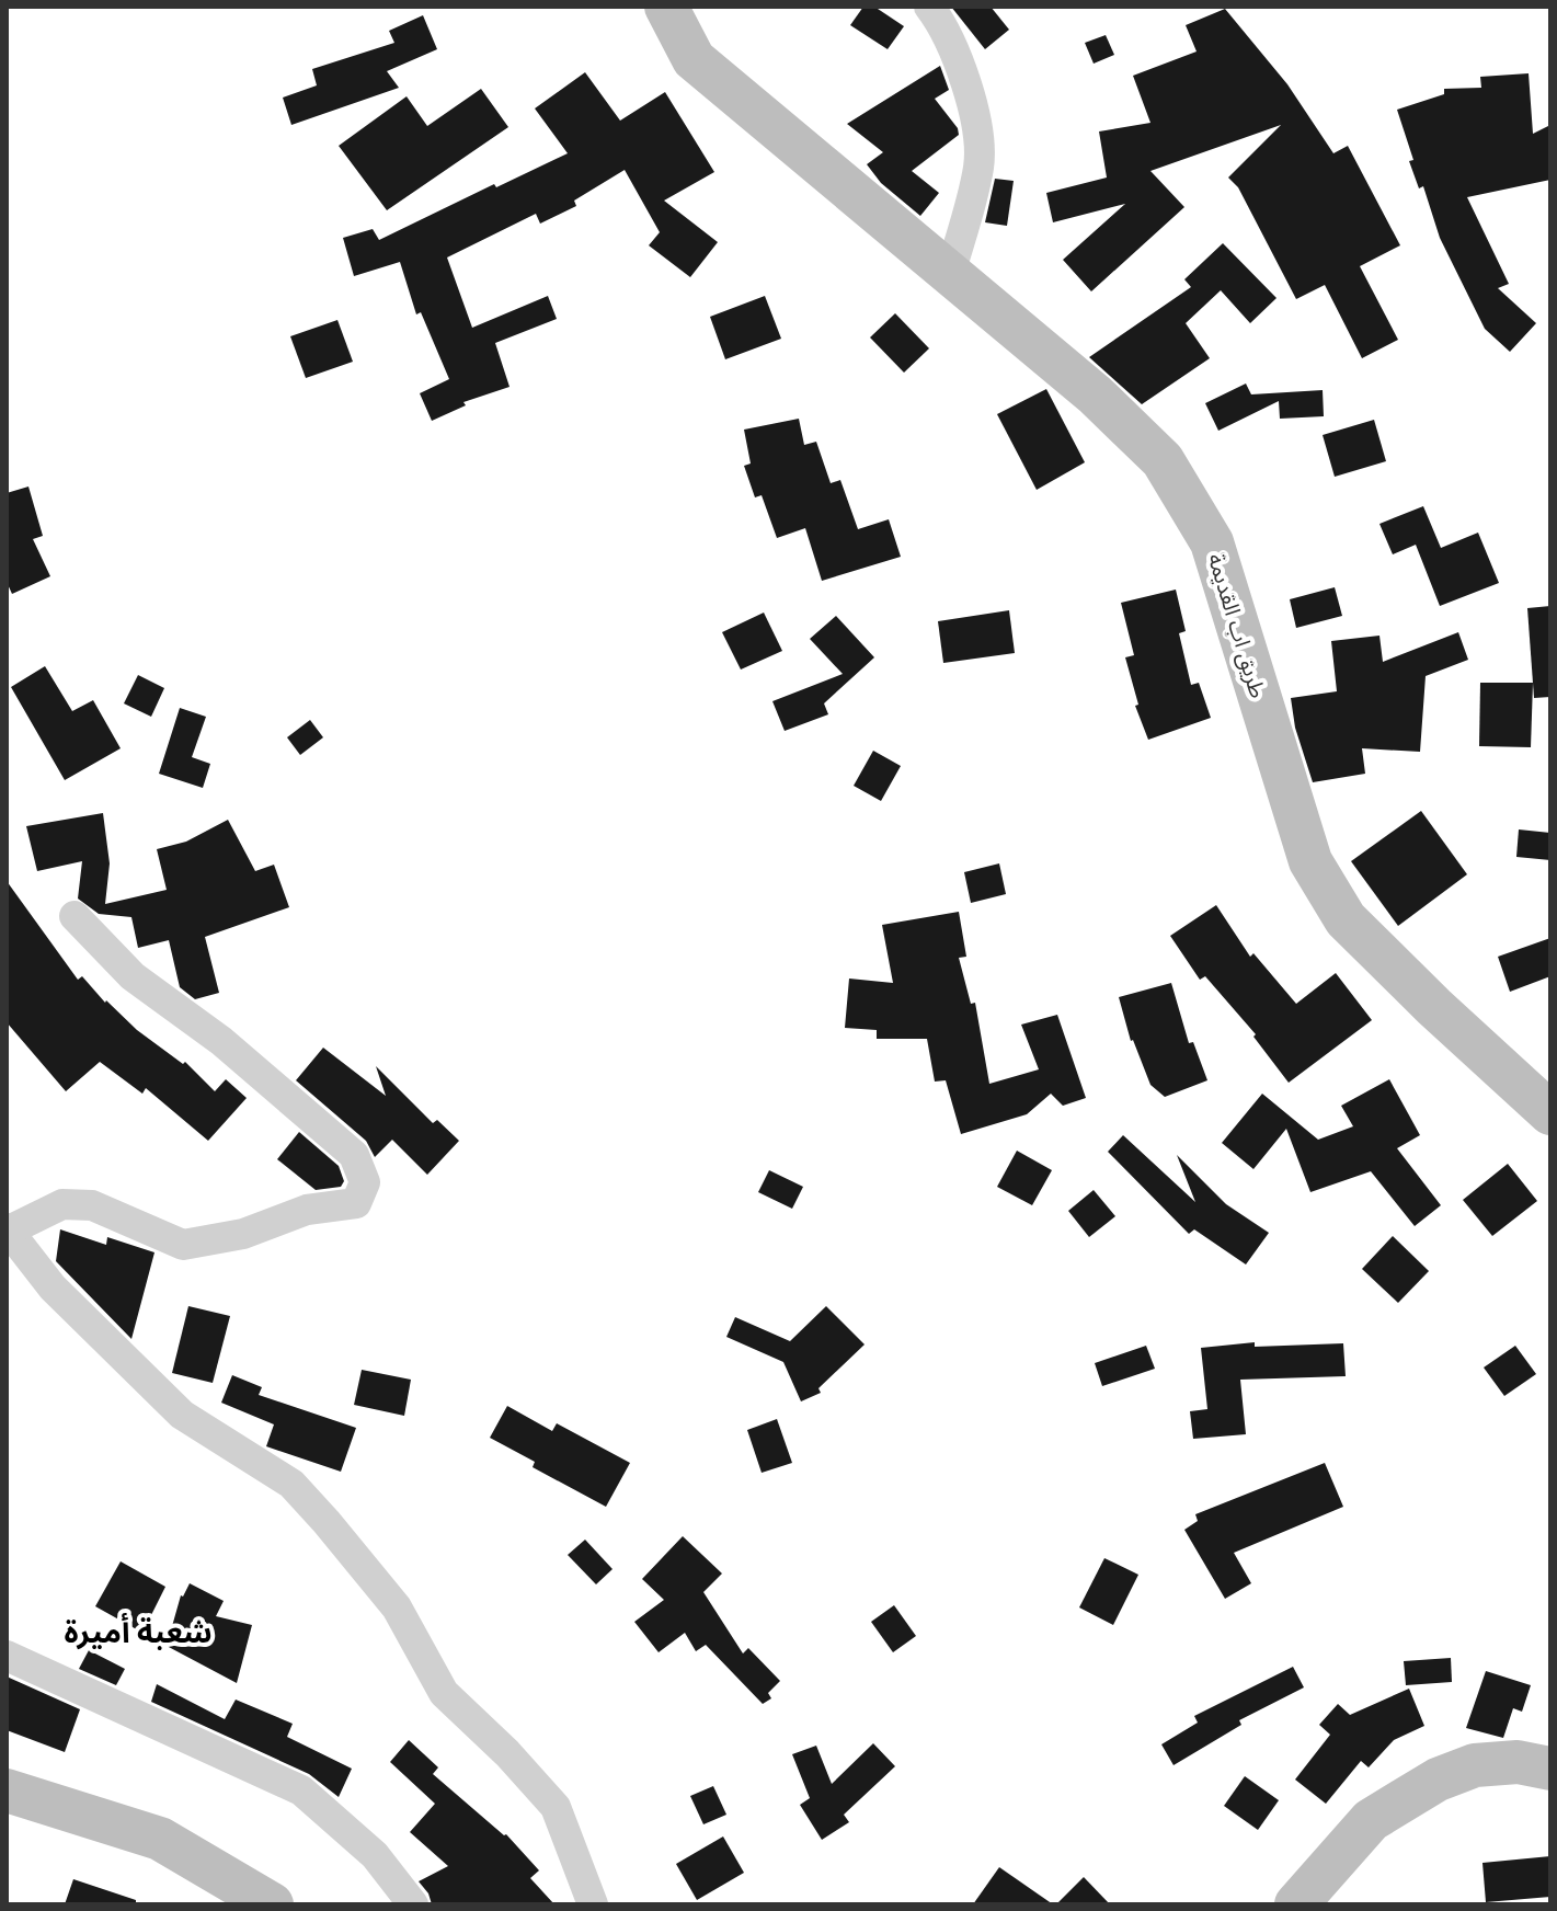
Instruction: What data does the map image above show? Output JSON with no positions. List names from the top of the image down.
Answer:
{
  "streets": {
    "street": ["طريق اب القديمة"]
  },
  "districts": ["شعبة أميرة"]
}
